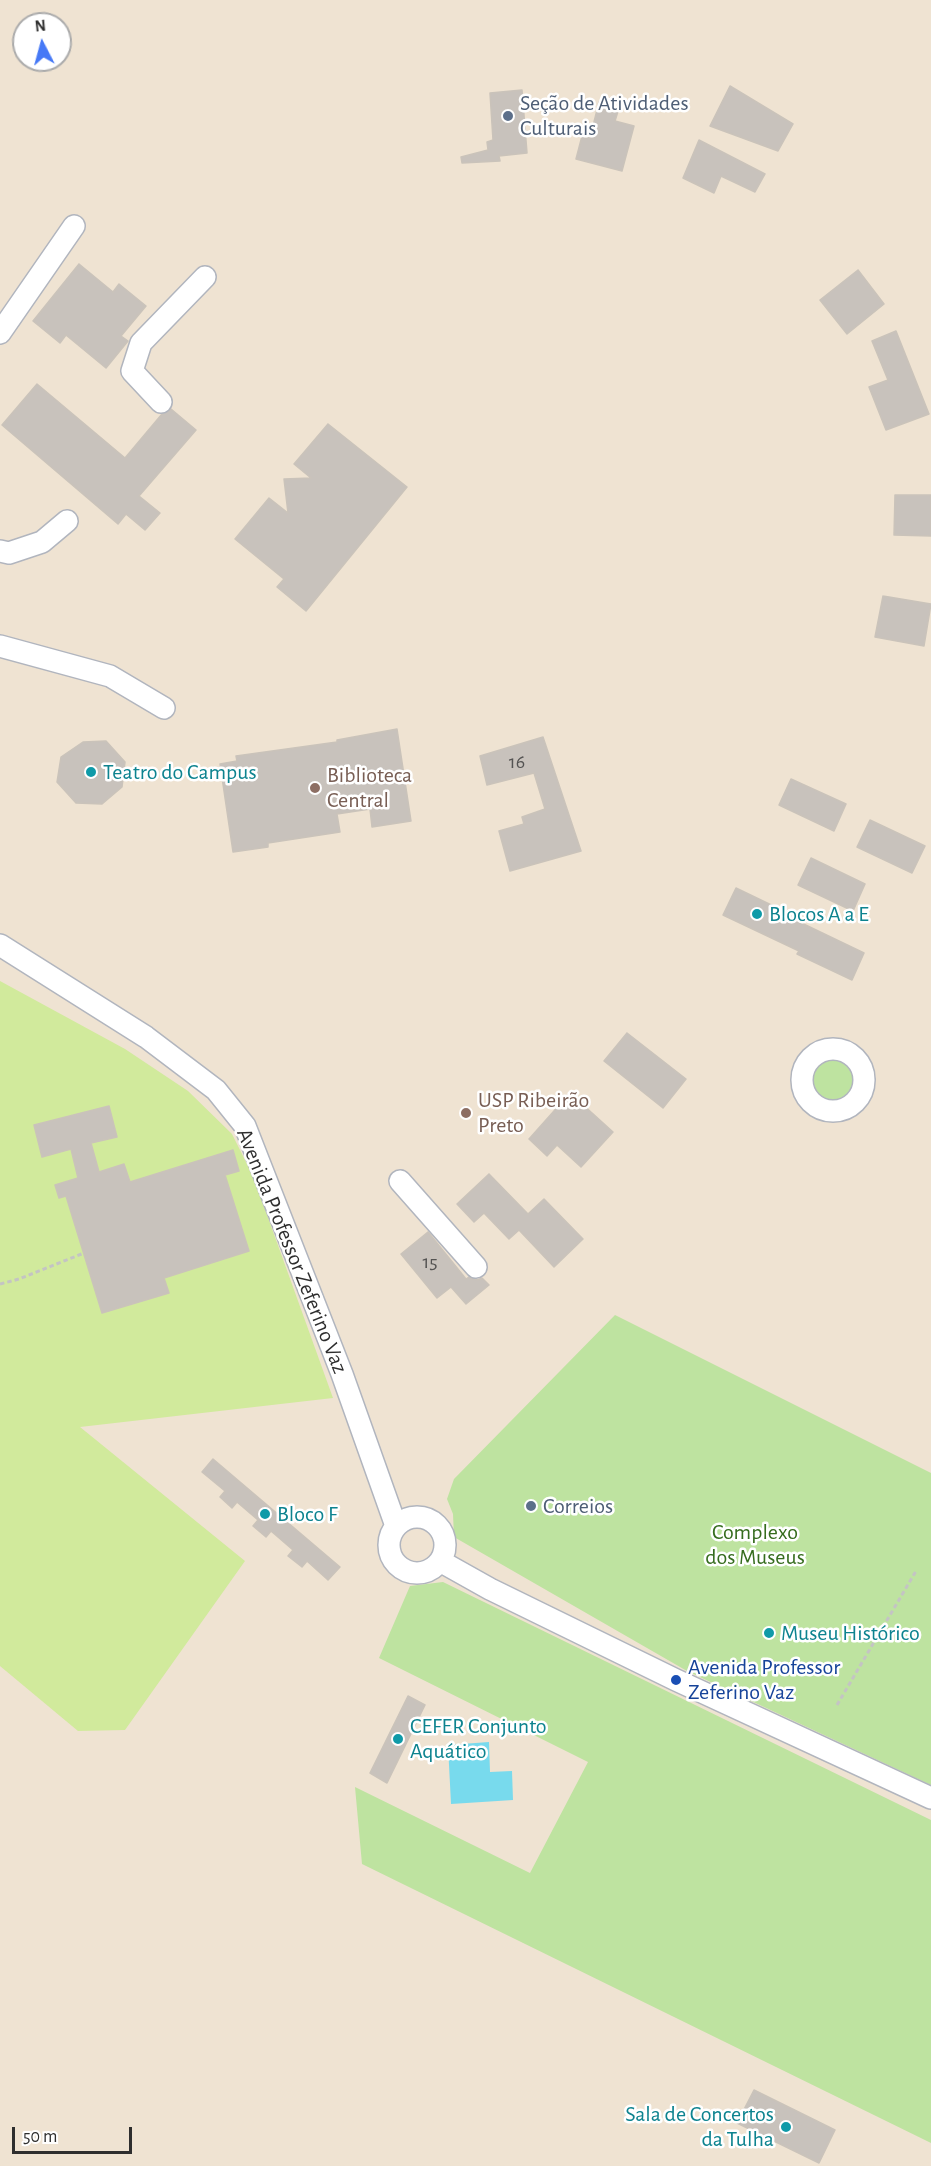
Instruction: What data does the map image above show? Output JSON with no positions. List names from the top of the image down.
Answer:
{
  "streets": {
    "street": ["Avenida Professor Zeferino Vaz"]
  },
  "parks": ["Complexo dos Museus"],
  "places": [
    "Seção de Atividades Culturais",
    "Teatro do Campus",
    "Biblioteca Central",
    "Blocos A a E",
    "USP Ribeirão Preto",
    "Correios",
    "Bloco F",
    "Museu Histórico",
    "Avenida Professor Zeferino Vaz",
    "CEFER Conjunto Aquático",
    "Sala de Concertos da Tulha"
  ],
  "house_numbers": ["16", "15"],
  "scale_bar": "50 m",
  "north": "top"
}
